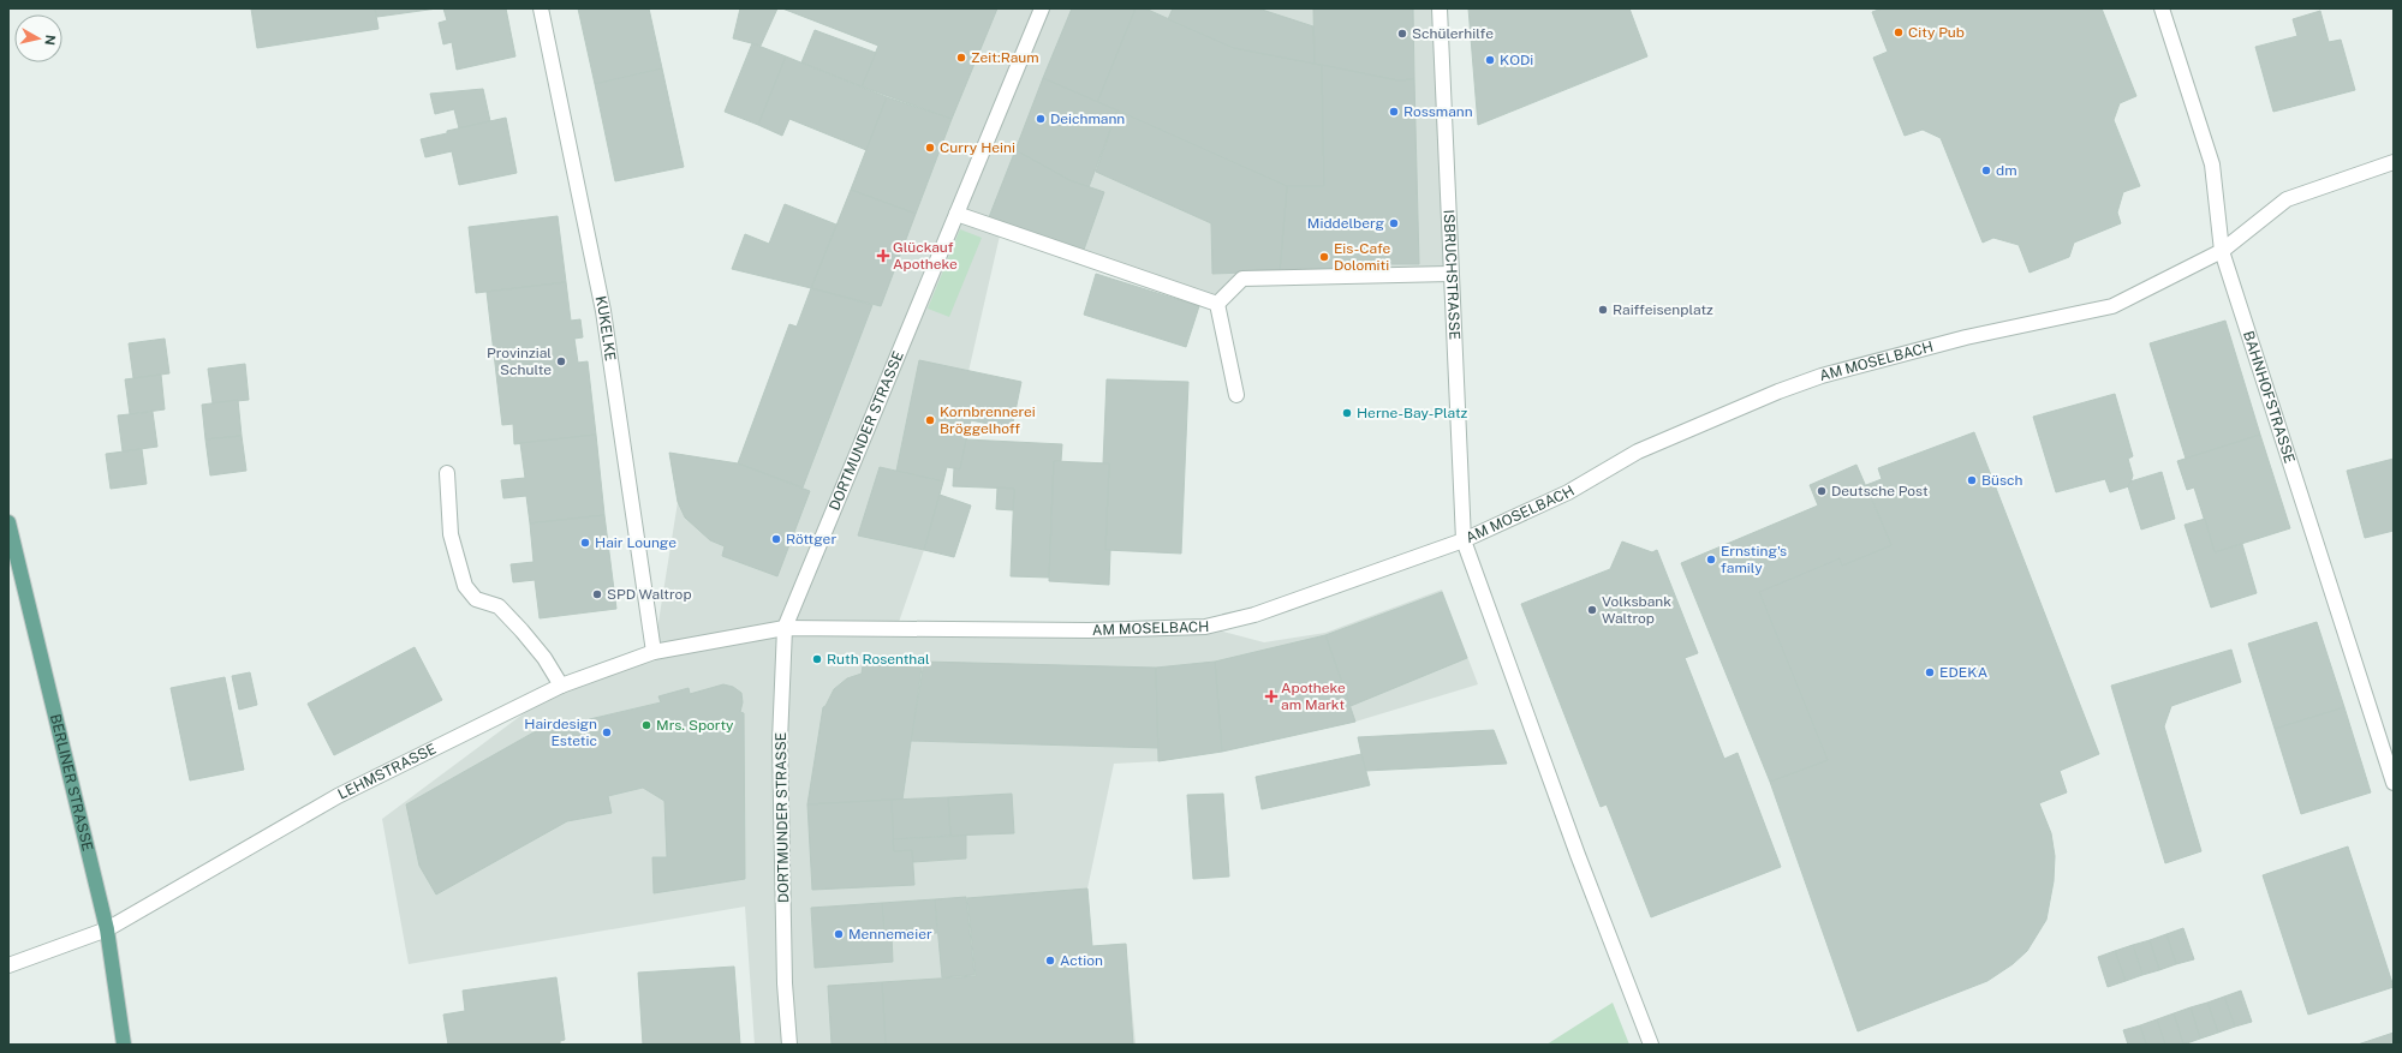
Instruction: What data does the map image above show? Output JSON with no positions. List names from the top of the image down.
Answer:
{
  "streets": {
    "main road": ["BERLINER STRASSE"],
    "street": [
      "ISBRUCHSTRASSE",
      "KUKELKE",
      "AM MOSELBACH",
      "BAHNHOFSTRASSE",
      "DORTMUNDER STRASSE",
      "LEHMSTRASSE"
    ]
  },
  "crossings": [
    ["ISBRUCHSTRASSE", "AM MOSELBACH"],
    ["KUKELKE", "LEHMSTRASSE"],
    ["AM MOSELBACH", "BAHNHOFSTRASSE"],
    ["AM MOSELBACH", "DORTMUNDER STRASSE"],
    ["AM MOSELBACH", "LEHMSTRASSE"],
    ["DORTMUNDER STRASSE", "LEHMSTRASSE"],
    ["LEHMSTRASSE", "BERLINER STRASSE"]
  ],
  "places": {
    "other": [
      "City Pub",
      "Schülerhilfe",
      "Zeit:Raum",
      "KODi",
      "Rossmann",
      "Deichmann",
      "Curry Heini",
      "dm",
      "Middelberg",
      "Eis-Cafe Dolomiti",
      "Raiffeisenplatz",
      "Provinzial Schulte",
      "Herne-Bay-Platz",
      "Kornbrennerei Bröggelhoff",
      "Büsch",
      "Deutsche Post",
      "Röttger",
      "Hair Lounge",
      "Ernsting's family",
      "SPD Waltrop",
      "Volksbank Waltrop",
      "Ruth Rosenthal",
      "EDEKA",
      "Mrs. Sporty",
      "Hairdesign Estetic",
      "Mennemeier",
      "Action"
    ],
    "health": ["Glückauf Apotheke", "Apotheke am Markt"]
  },
  "north": "right"
}
